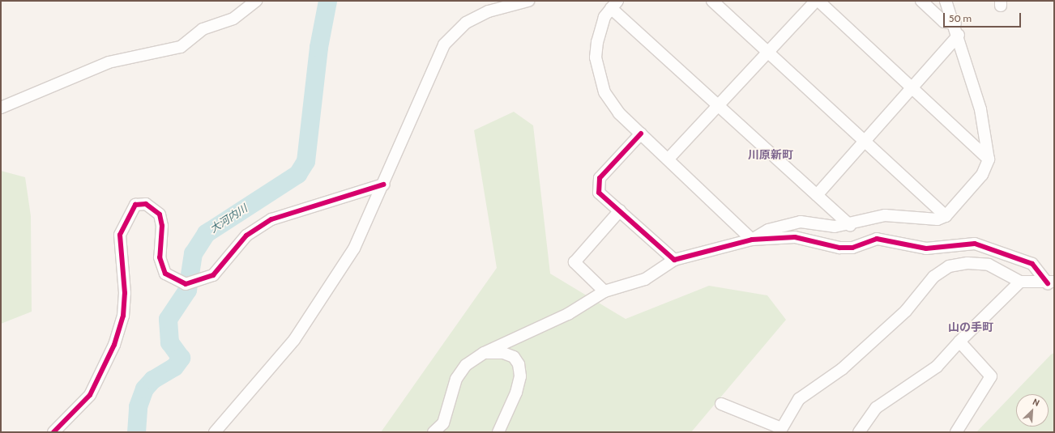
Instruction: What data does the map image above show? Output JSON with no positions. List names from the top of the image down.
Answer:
{
  "districts": ["川原新町", "山の手町"],
  "water": ["大河内川"],
  "scale_bar": "50 m",
  "north": "top right"
}
